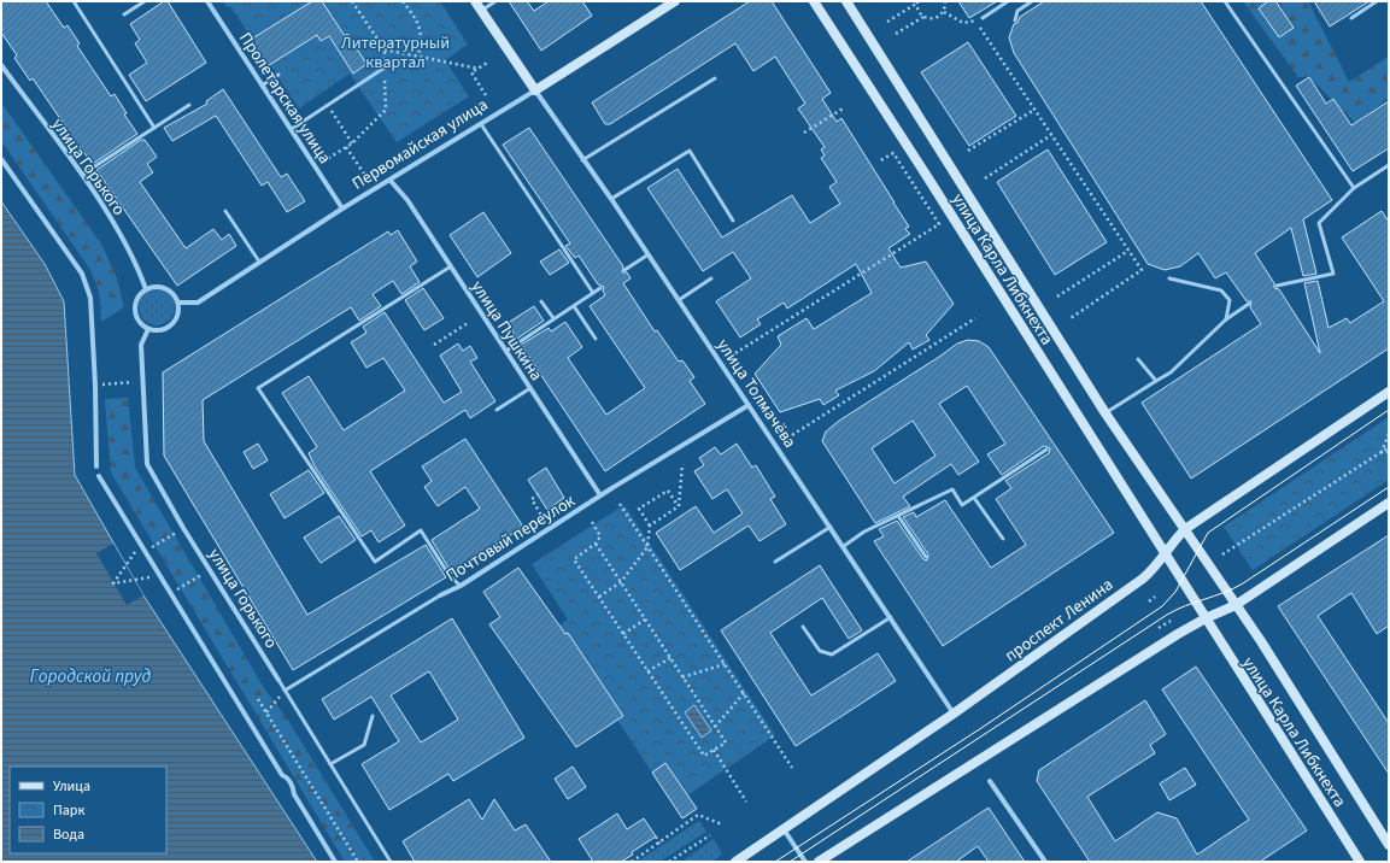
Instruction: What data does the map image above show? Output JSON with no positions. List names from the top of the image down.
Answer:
{
  "streets": {
    "main road": ["Первомайская улица", "улица Карла Либкнехта", "проспект Ленина"],
    "street": [
      "Пролетарская улица",
      "улица Горького",
      "улица Пушкина",
      "улица Толмачёва",
      "Почтовый переулок"
    ]
  },
  "crossings": [
    ["Пролетарская улица", "Первомайская улица"],
    ["Первомайская улица", "улица Горького"],
    ["Первомайская улица", "улица Пушкина"],
    ["Первомайская улица", "улица Толмачёва"],
    ["улица Горького", "Почтовый переулок"],
    ["улица Карла Либкнехта", "проспект Ленина"],
    ["улица Пушкина", "Почтовый переулок"],
    ["улица Толмачёва", "Почтовый переулок"],
    ["улица Толмачёва", "проспект Ленина"]
  ],
  "water": ["Городской пруд"],
  "parks": ["Литературный квартал"],
  "legend": ["Улица", "Парк", "Вода"]
}
